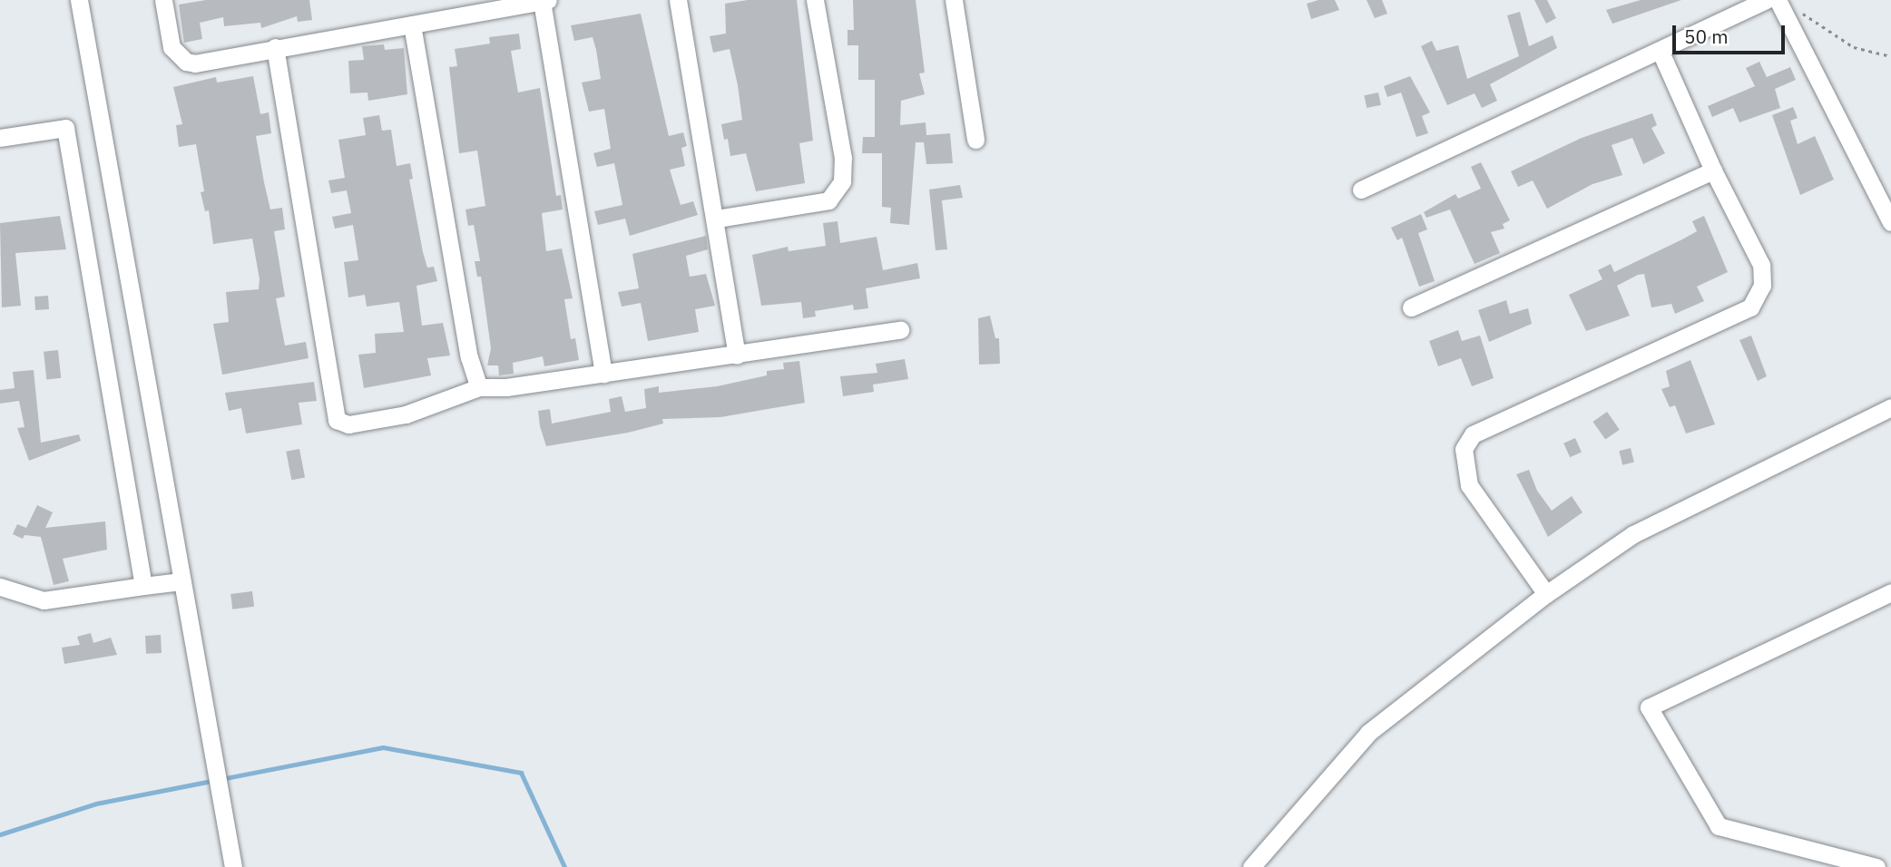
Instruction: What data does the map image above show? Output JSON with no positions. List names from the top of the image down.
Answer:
{
  "scale_bar": "50 m"
}
